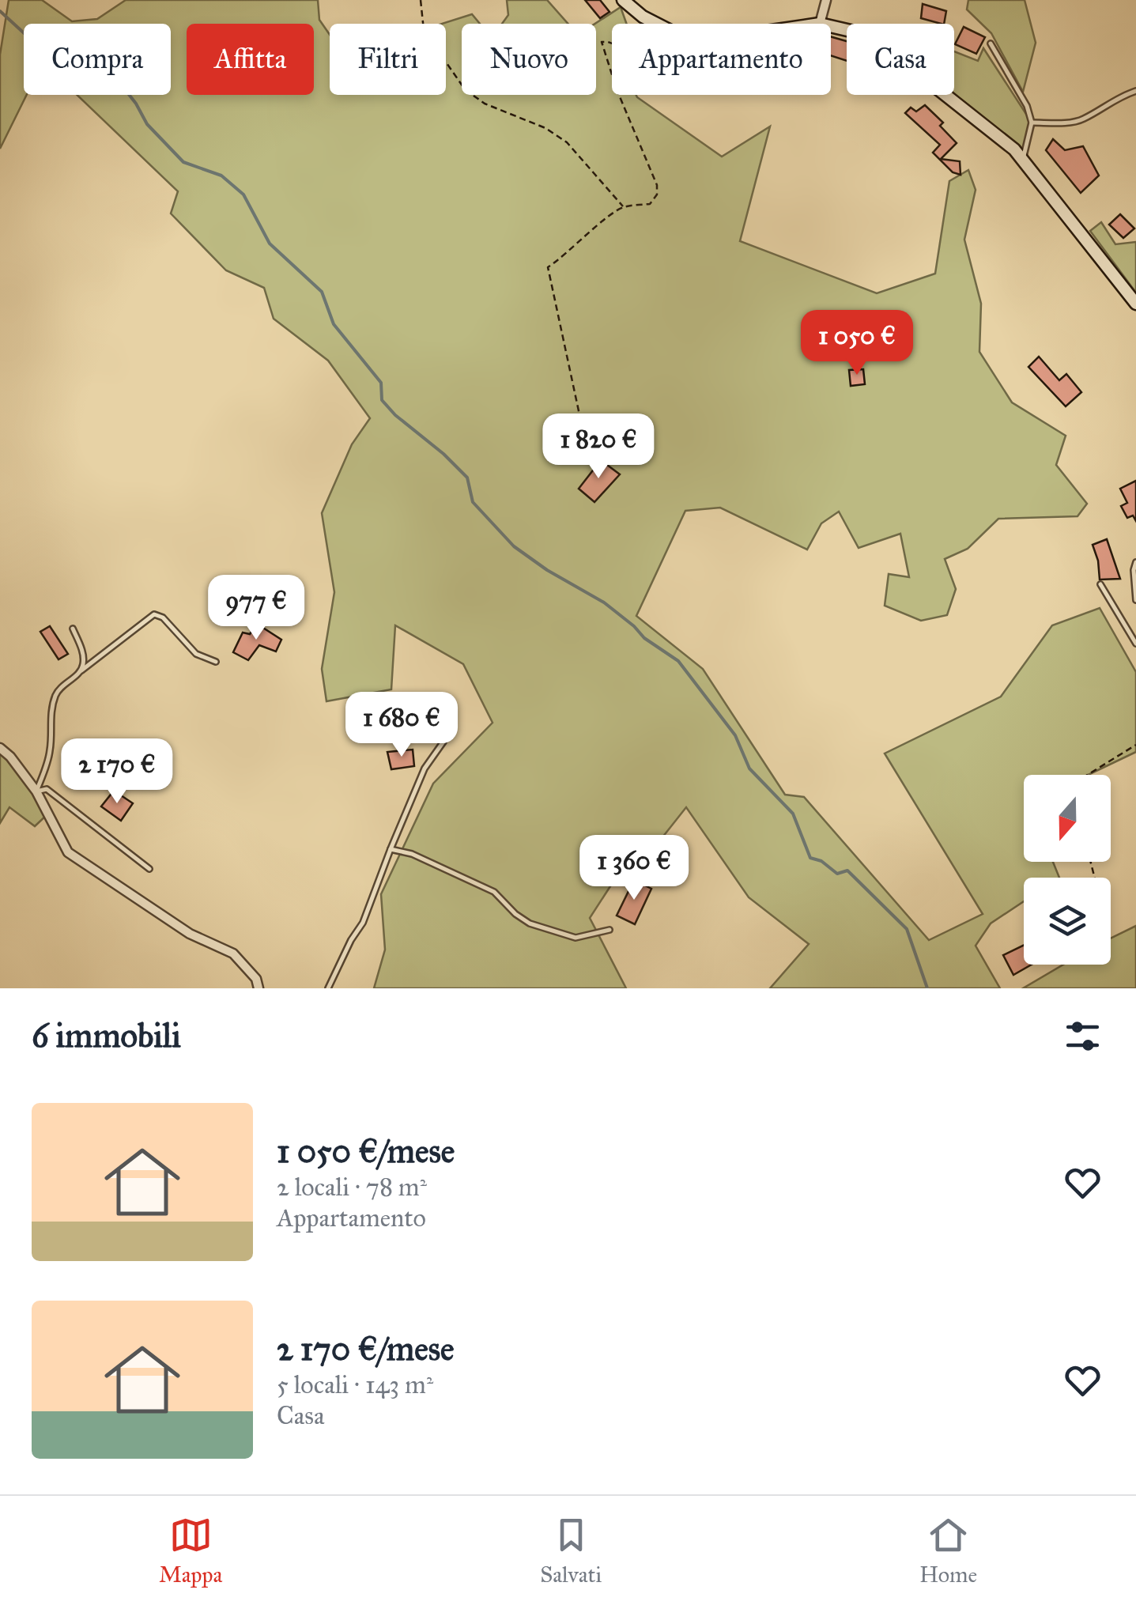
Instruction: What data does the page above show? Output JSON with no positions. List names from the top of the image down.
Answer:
{
  "north": "bottom",
  "page": {
    "chip": [
      "Compra",
      "Affitta",
      "Filtri",
      "Nuovo",
      "Appartamento",
      "Casa"
    ],
    "price": [
      "1 050 €",
      "1 820 €",
      "977 €",
      "1 680 €",
      "2 170 €",
      "1 360 €"
    ],
    "heading": "6 immobili",
    "list": [
      {
        "name": "1 050 €/mese",
        "note": "2 locali · 78 m² · Appartamento"
      },
      {
        "name": "2 170 €/mese",
        "note": "5 locali · 143 m² · Casa"
      }
    ],
    "tabs": ["Mappa", "Salvati", "Home"]
  }
}
